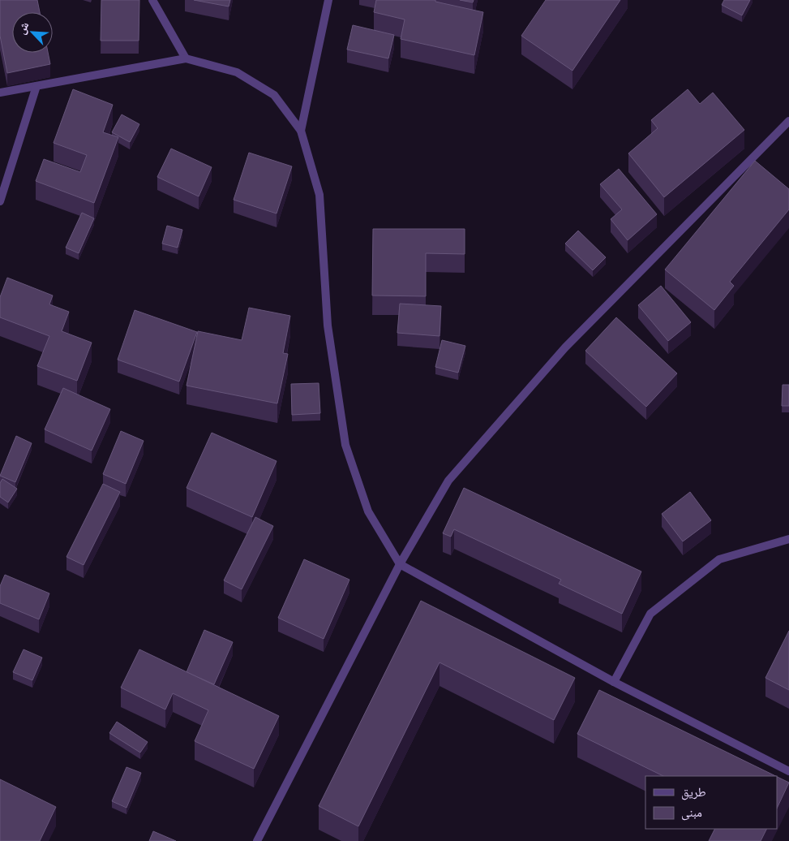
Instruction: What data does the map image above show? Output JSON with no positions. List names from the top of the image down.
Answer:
{
  "legend": ["طريق", "مبنى"],
  "north": "top left"
}
